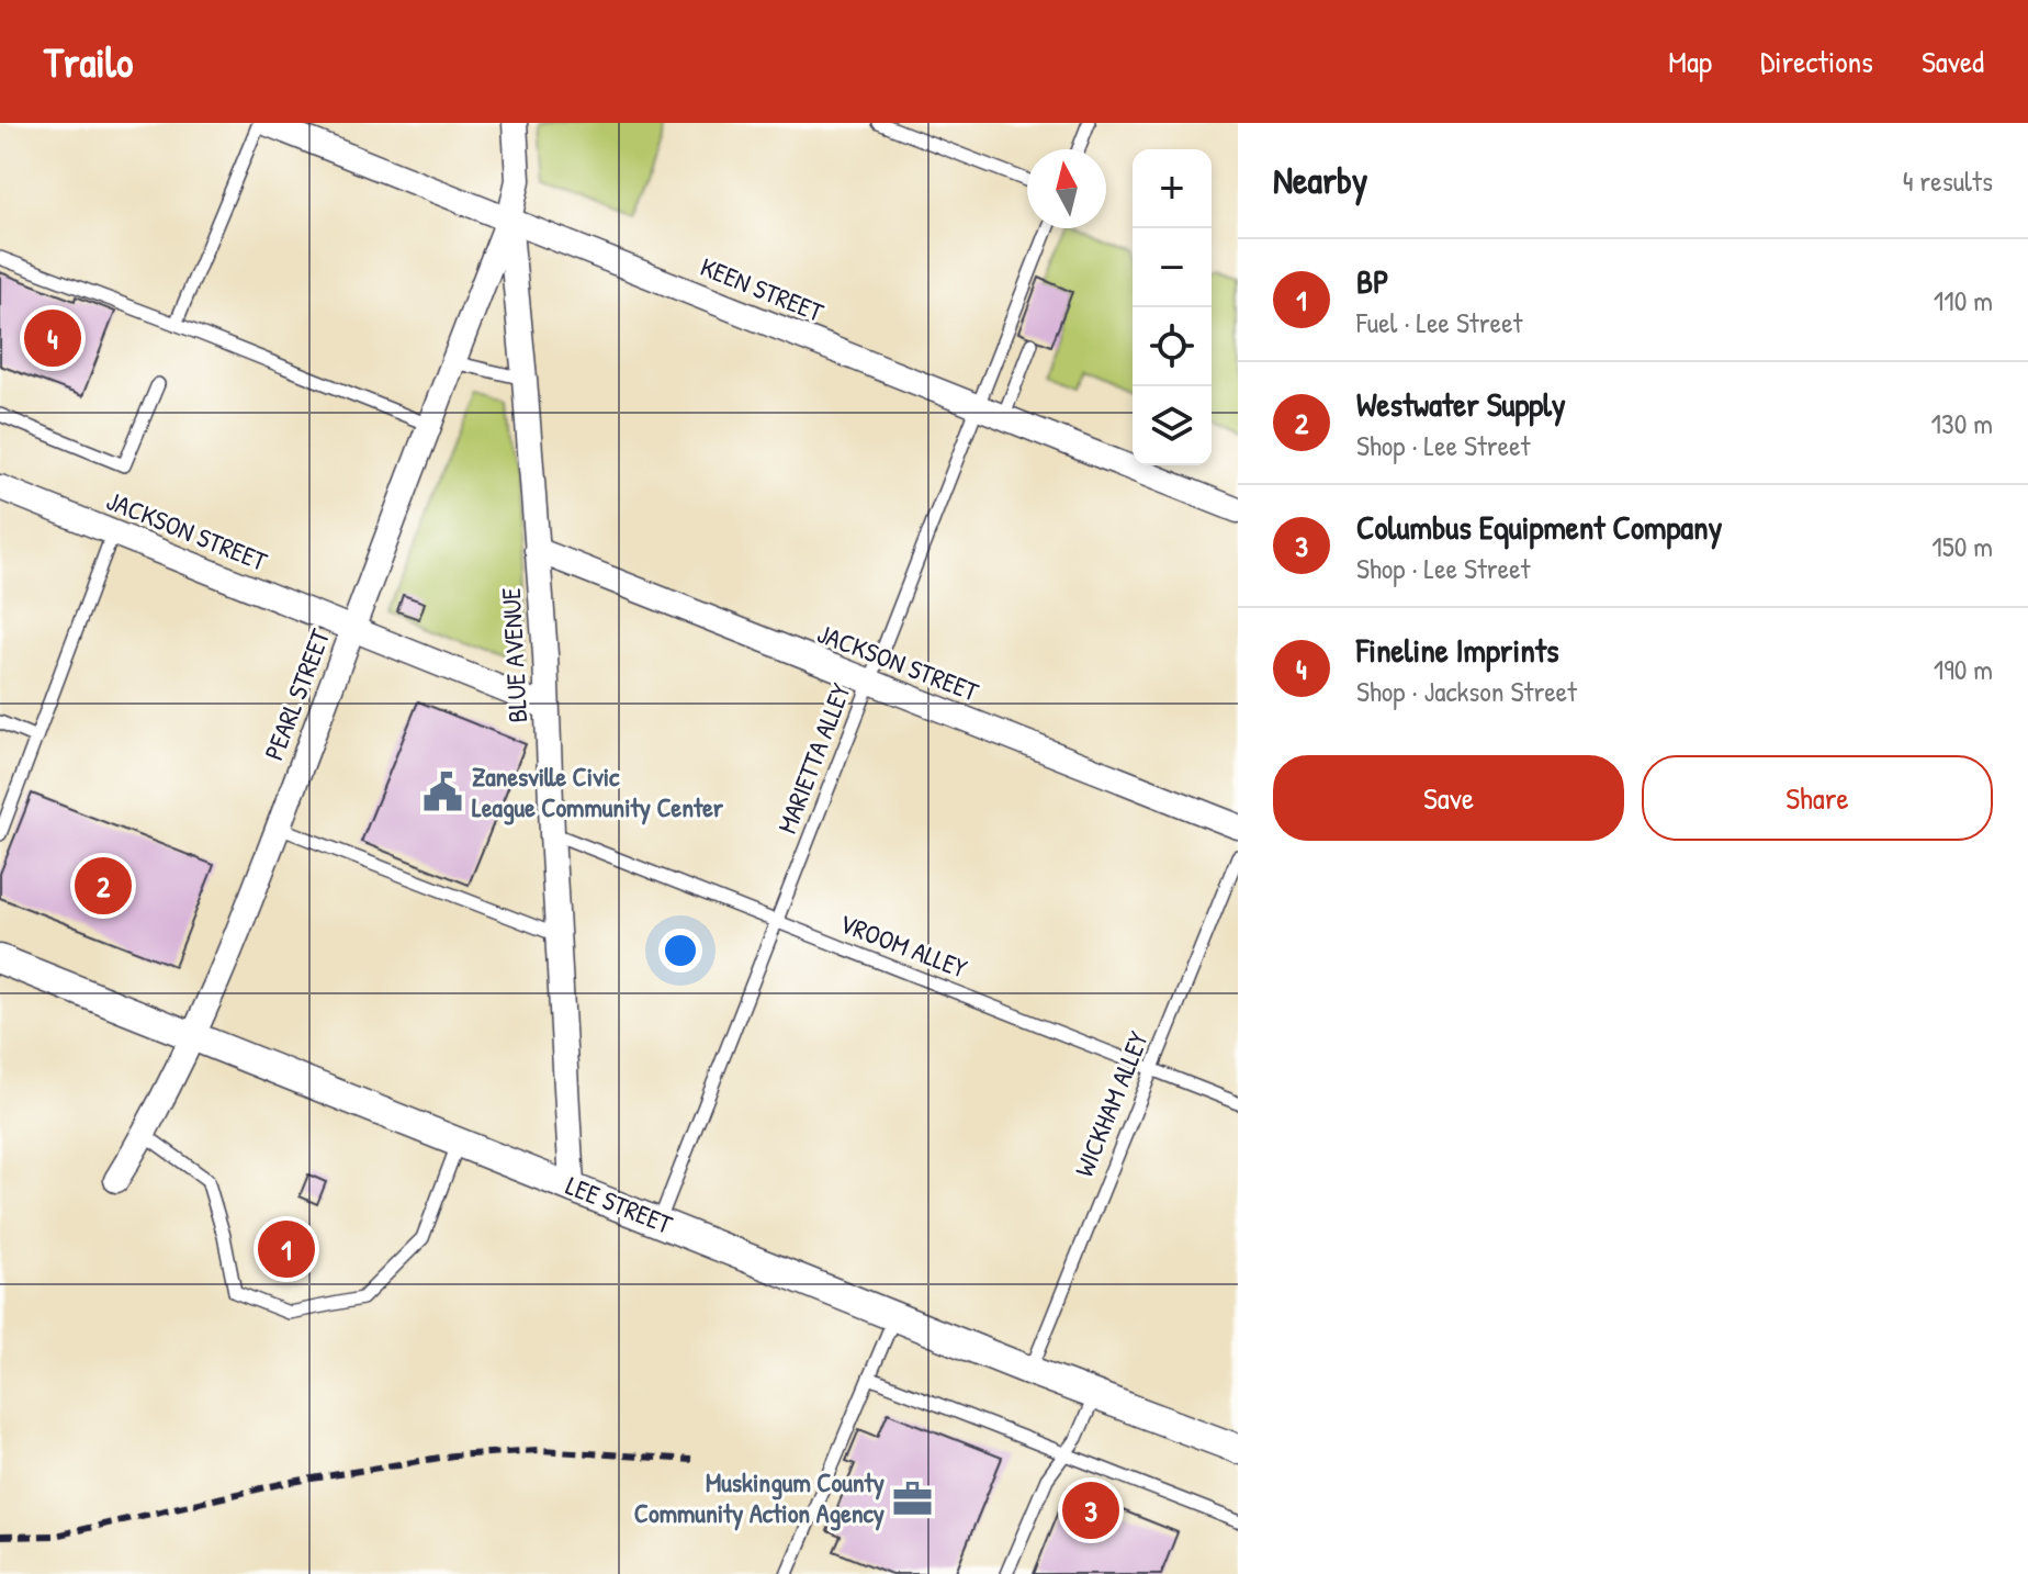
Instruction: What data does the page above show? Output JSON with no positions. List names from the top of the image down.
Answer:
{
  "streets": {
    "street": [
      "KEEN STREET",
      "JACKSON STREET",
      "BLUE AVENUE",
      "PEARL STREET",
      "LEE STREET"
    ],
    "lane": ["MARIETTA ALLEY", "VROOM ALLEY", "WICKHAM ALLEY"]
  },
  "crossings": [
    ["KEEN STREET", "BLUE AVENUE"],
    ["KEEN STREET", "PEARL STREET"],
    ["KEEN STREET", "MARIETTA ALLEY"],
    ["JACKSON STREET", "BLUE AVENUE"],
    ["JACKSON STREET", "PEARL STREET"],
    ["JACKSON STREET", "MARIETTA ALLEY"],
    ["BLUE AVENUE", "PEARL STREET"],
    ["BLUE AVENUE", "VROOM ALLEY"],
    ["BLUE AVENUE", "LEE STREET"],
    ["PEARL STREET", "LEE STREET"],
    ["MARIETTA ALLEY", "VROOM ALLEY"],
    ["MARIETTA ALLEY", "LEE STREET"],
    ["VROOM ALLEY", "WICKHAM ALLEY"],
    ["WICKHAM ALLEY", "LEE STREET"]
  ],
  "places": {
    "public building": ["Zanesville Civic League Community Center"],
    "office": ["Muskingum County Community Action Agency"]
  },
  "north": "top",
  "page": {
    "header": "Trailo",
    "nav": ["Map", "Directions", "Saved"],
    "heading": ["Nearby", "4 results"],
    "map_buttons": ["+", "−"],
    "list": [
      {
        "mark": "1",
        "name": "BP",
        "note": "Fuel · Lee Street",
        "value": "110 m"
      },
      {
        "mark": "2",
        "name": "Westwater Supply",
        "note": "Shop · Lee Street",
        "value": "130 m"
      },
      {
        "mark": "3",
        "name": "Columbus Equipment Company",
        "note": "Shop · Lee Street",
        "value": "150 m"
      },
      {
        "mark": "4",
        "name": "Fineline Imprints",
        "note": "Shop · Jackson Street",
        "value": "190 m"
      }
    ],
    "pins": [
      "4",
      "2",
      "1",
      "3"
    ],
    "buttons": ["Save", "Share"]
  }
}
